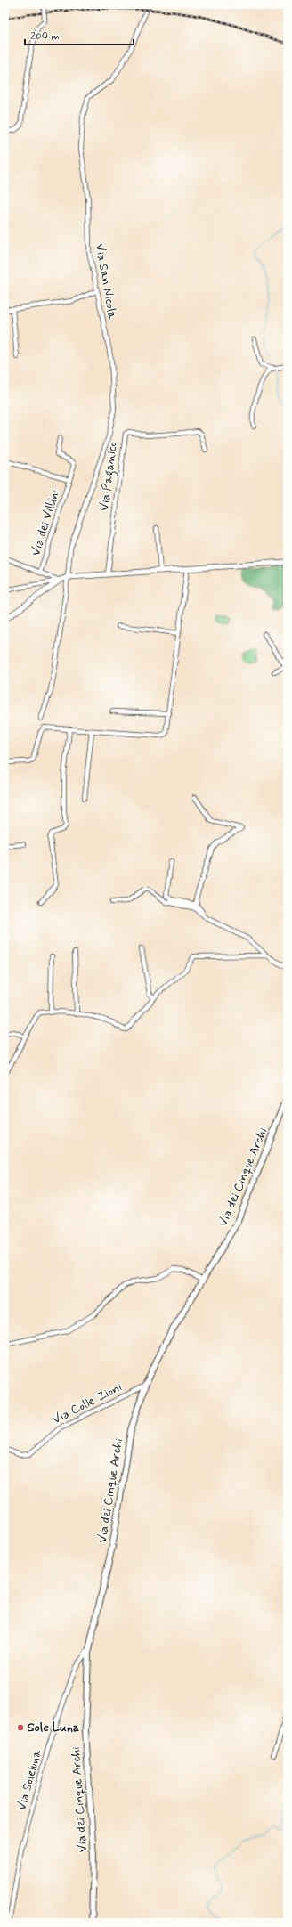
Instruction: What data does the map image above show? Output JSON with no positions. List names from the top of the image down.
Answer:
{
  "streets": {
    "main road": ["Via dei Cinque Archi"],
    "street": [
      "Via San Nicola",
      "Via Paganico",
      "Via dei Villini",
      "Via Colle Zioni",
      "Via Soleluna"
    ]
  },
  "crossings": [
    ["Via dei Cinque Archi", "Via Colle Zioni"],
    ["Via dei Cinque Archi", "Via Soleluna"]
  ],
  "places": ["Sole Luna"],
  "scale_bar": "200 m"
}
